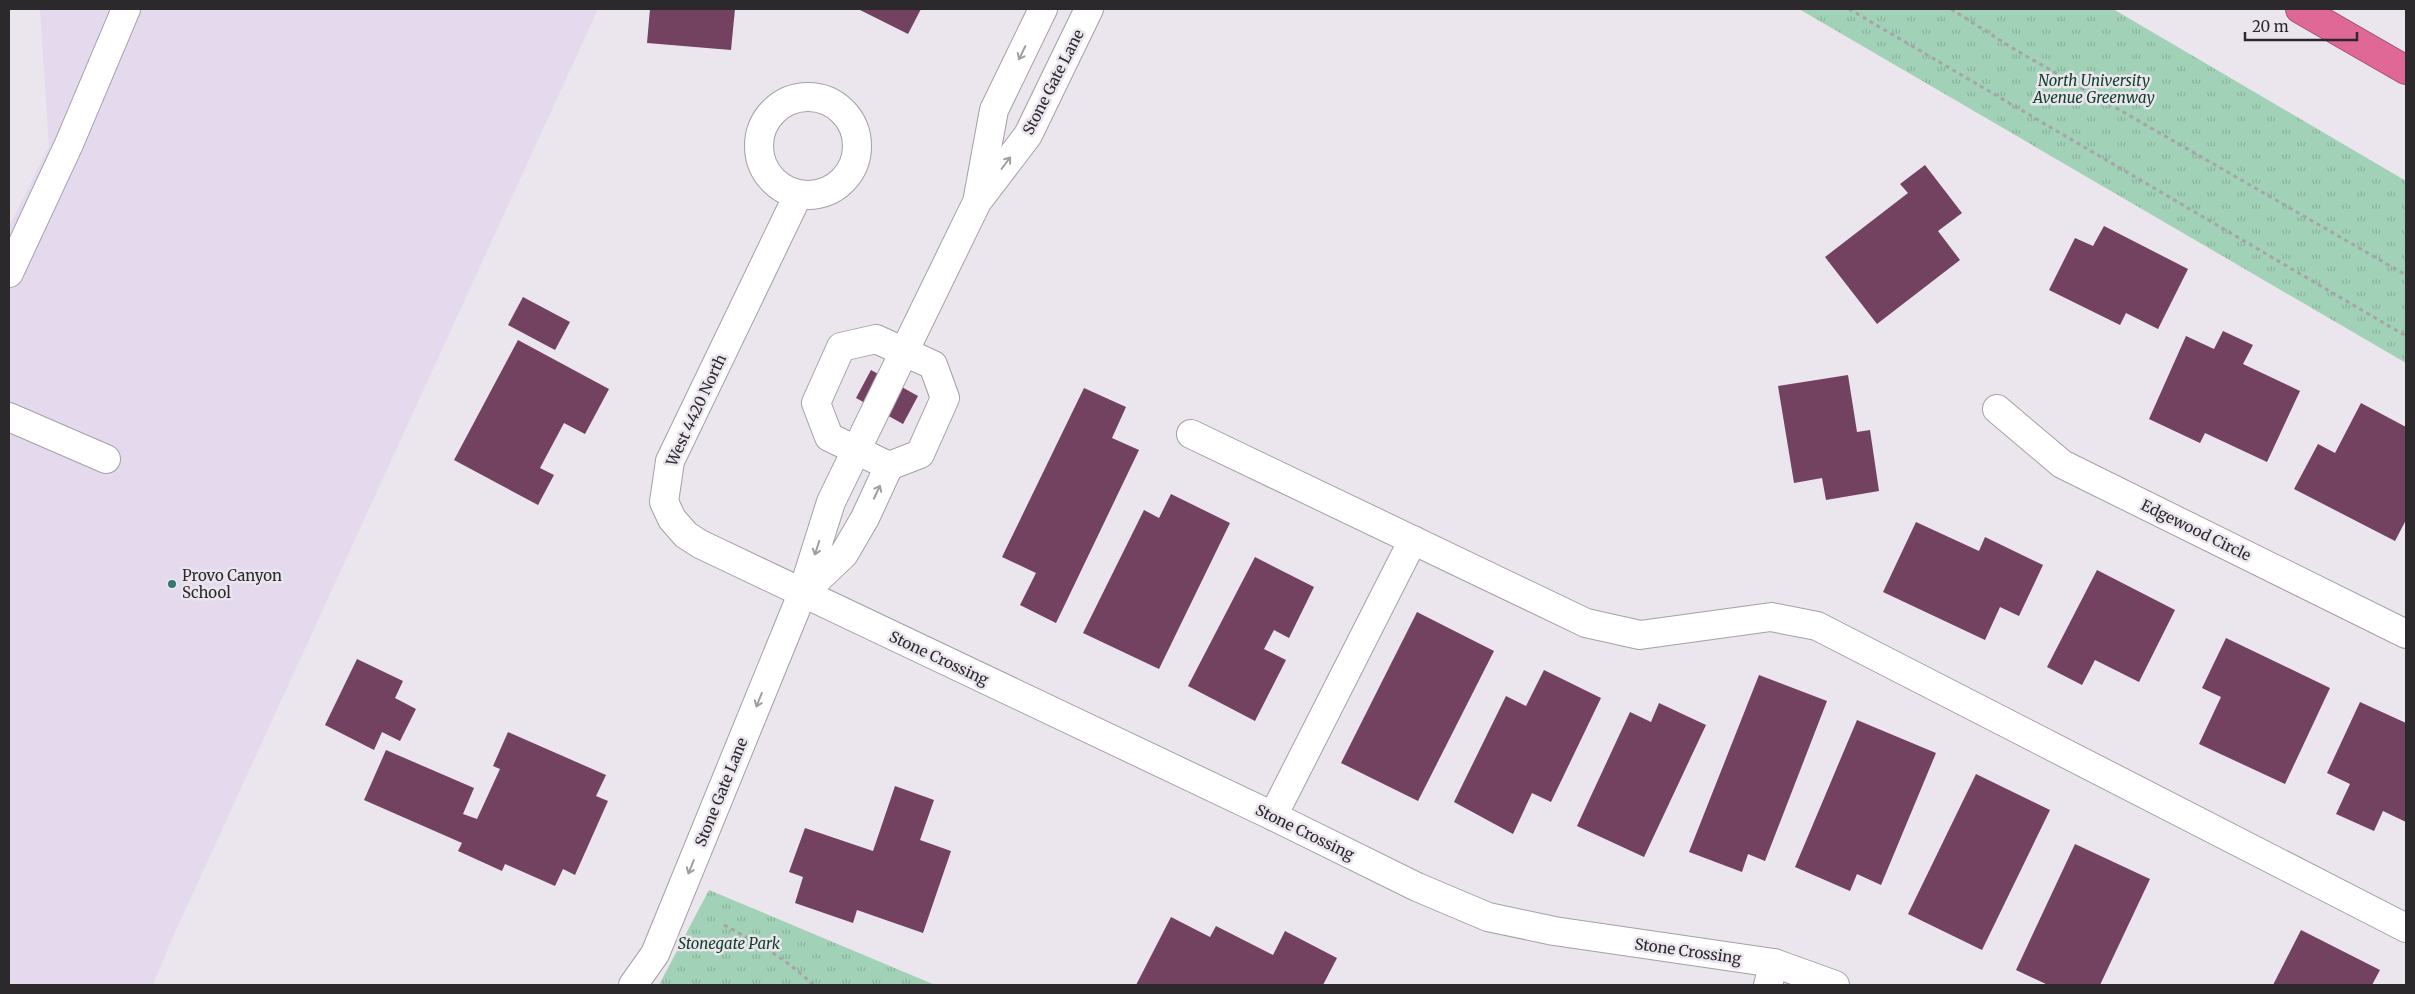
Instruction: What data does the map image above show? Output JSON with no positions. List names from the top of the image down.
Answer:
{
  "streets": {
    "street": [
      "Stone Gate Lane",
      "West 4420 North",
      "Edgewood Circle",
      "Stone Crossing"
    ]
  },
  "crossings": [
    ["Stone Gate Lane", "West 4420 North"],
    ["Stone Gate Lane", "Stone Crossing"],
    ["West 4420 North", "Stone Crossing"]
  ],
  "parks": ["North University Avenue Greenway", "Stonegate Park"],
  "places": ["Provo Canyon School"],
  "scale_bar": "20 m"
}
